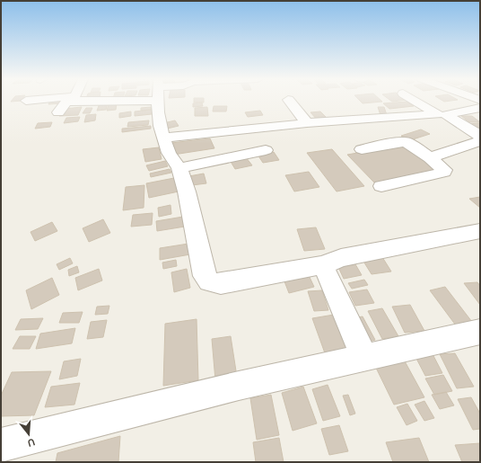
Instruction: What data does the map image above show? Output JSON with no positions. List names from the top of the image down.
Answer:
{
  "north": "bottom"
}
